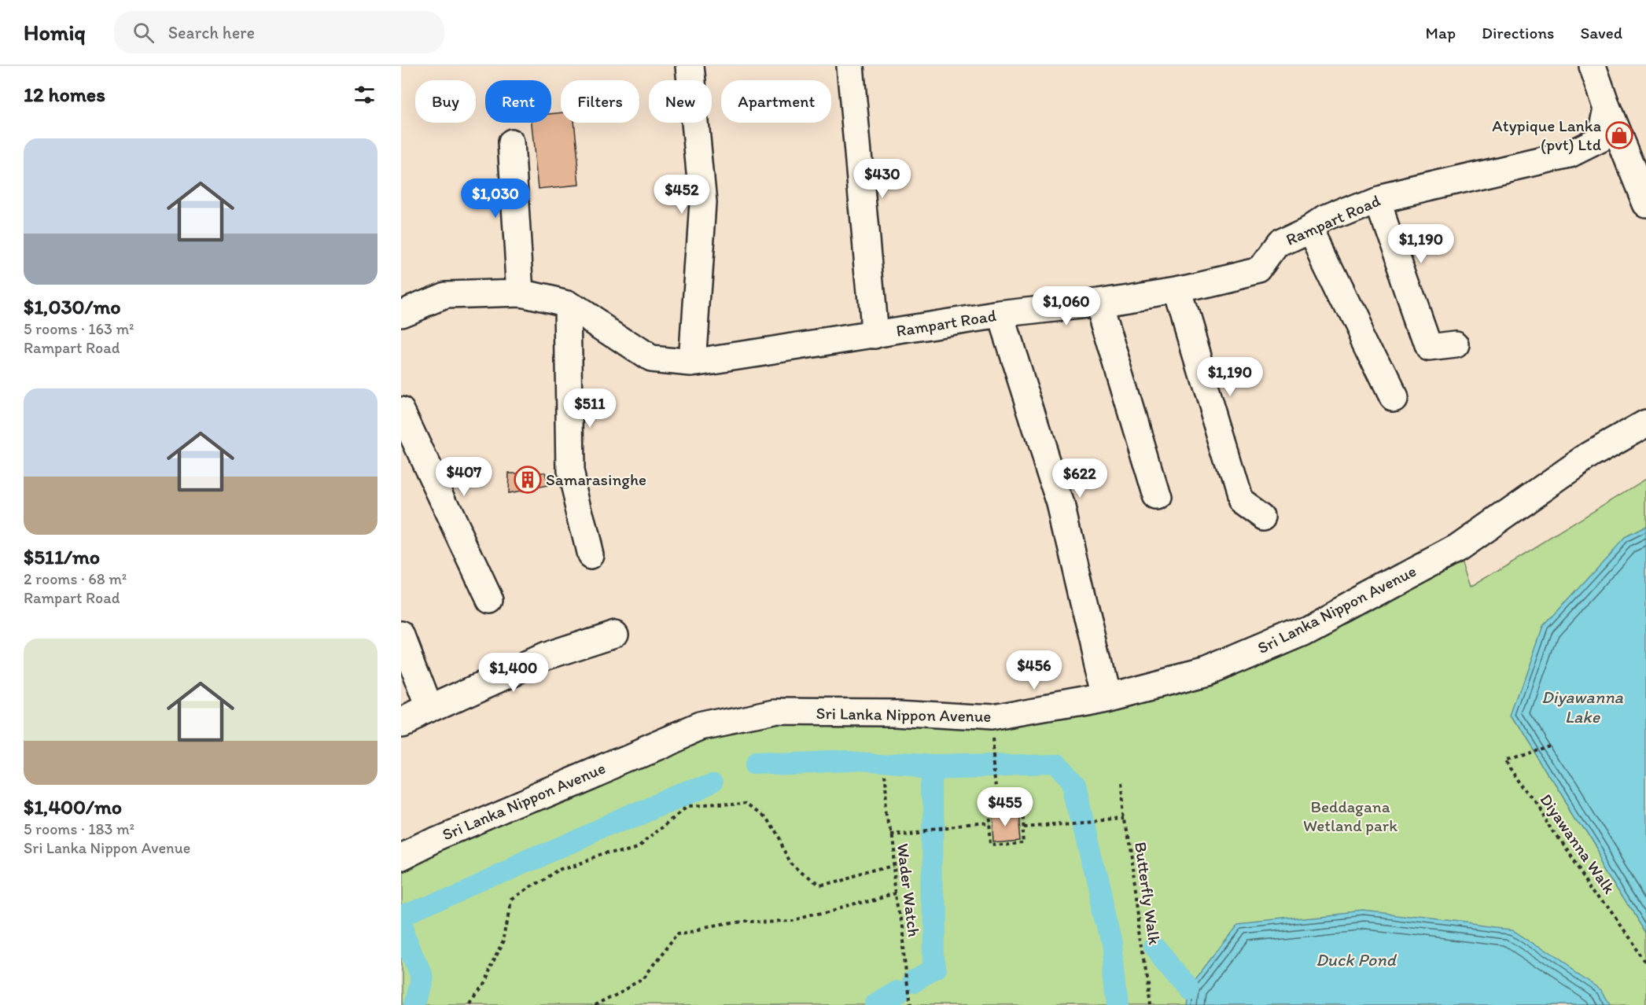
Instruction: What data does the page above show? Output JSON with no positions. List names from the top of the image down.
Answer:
{
  "streets": {
    "street": ["Rampart Road", "Sri Lanka Nippon Avenue"],
    "path": ["Diyawanna Walk", "Wader Watch", "Butterfly Walk"]
  },
  "water": ["Diyawanna Lake", "Duck Pond"],
  "parks": ["Beddagana Wetland park"],
  "places": {
    "shop": ["Atypique Lanka (pvt) Ltd"],
    "building": ["Samarasinghe"]
  },
  "page": {
    "header": "Homiq",
    "search": "Search here",
    "nav": ["Map", "Directions", "Saved"],
    "heading": "12 homes",
    "chip": [
      "Buy",
      "Rent",
      "Filters",
      "New",
      "Apartment"
    ],
    "list": [
      {
        "name": "$1,030/mo",
        "note": "5 rooms · 163 m² · Rampart Road"
      },
      {
        "name": "$511/mo",
        "note": "2 rooms · 68 m² · Rampart Road"
      },
      {
        "name": "$1,400/mo",
        "note": "5 rooms · 183 m² · Sri Lanka Nippon Avenue"
      }
    ],
    "price": [
      "$430",
      "$452",
      "$1,030",
      "$1,190",
      "$1,060",
      "$1,190",
      "$511",
      "$407",
      "$622",
      "$456",
      "$1,400",
      "$455"
    ]
  }
}
